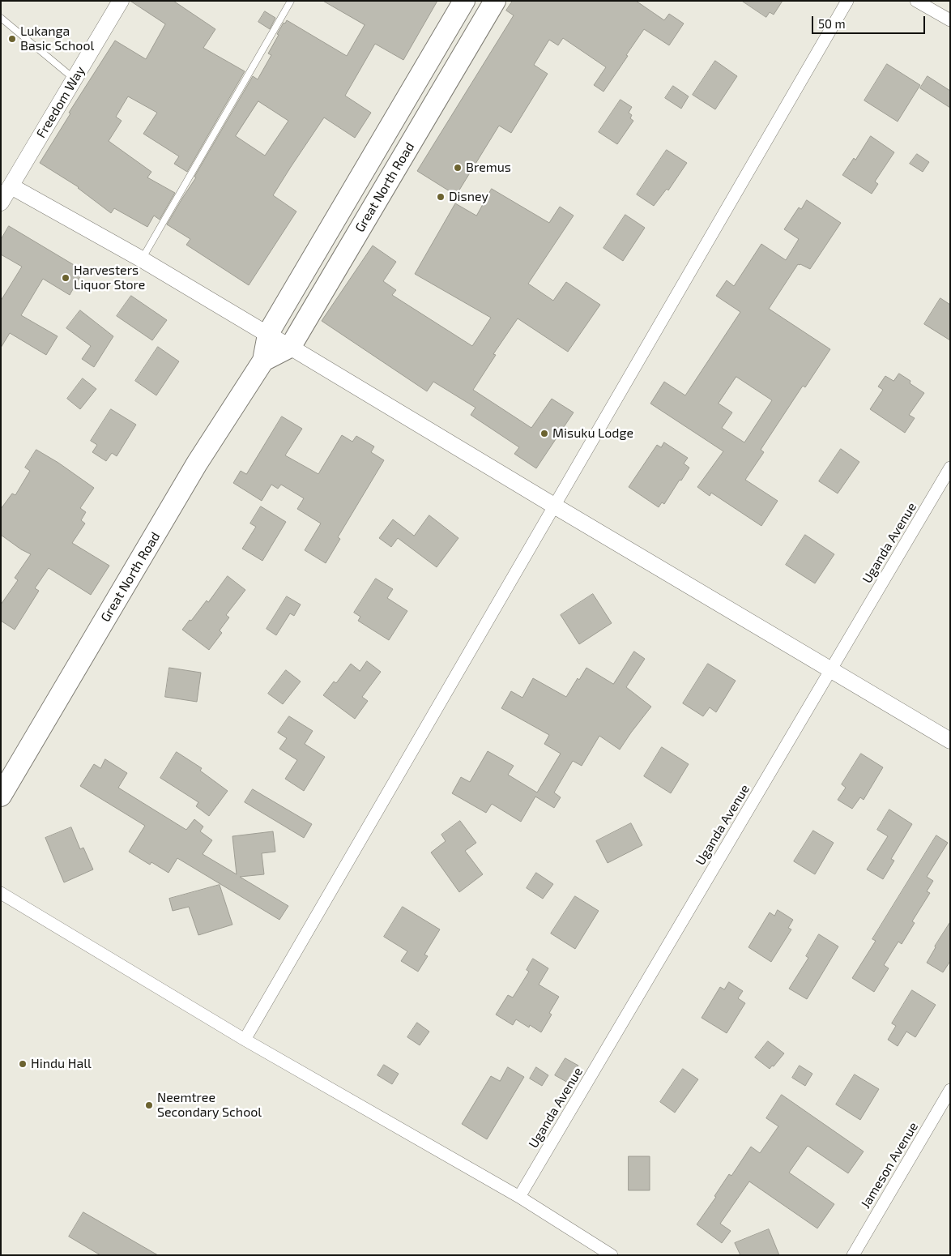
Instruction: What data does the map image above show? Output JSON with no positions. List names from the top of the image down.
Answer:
{
  "streets": {
    "highway": ["Great North Road"],
    "main road": ["Freedom Way"],
    "street": ["Uganda Avenue", "Jameson Avenue"]
  },
  "places": [
    "Lukanga Basic School",
    "Bremus",
    "Disney",
    "Harvesters Liquor Store",
    "Misuku Lodge",
    "Hindu Hall",
    "Neemtree Secondary School"
  ],
  "scale_bar": "50 m"
}
